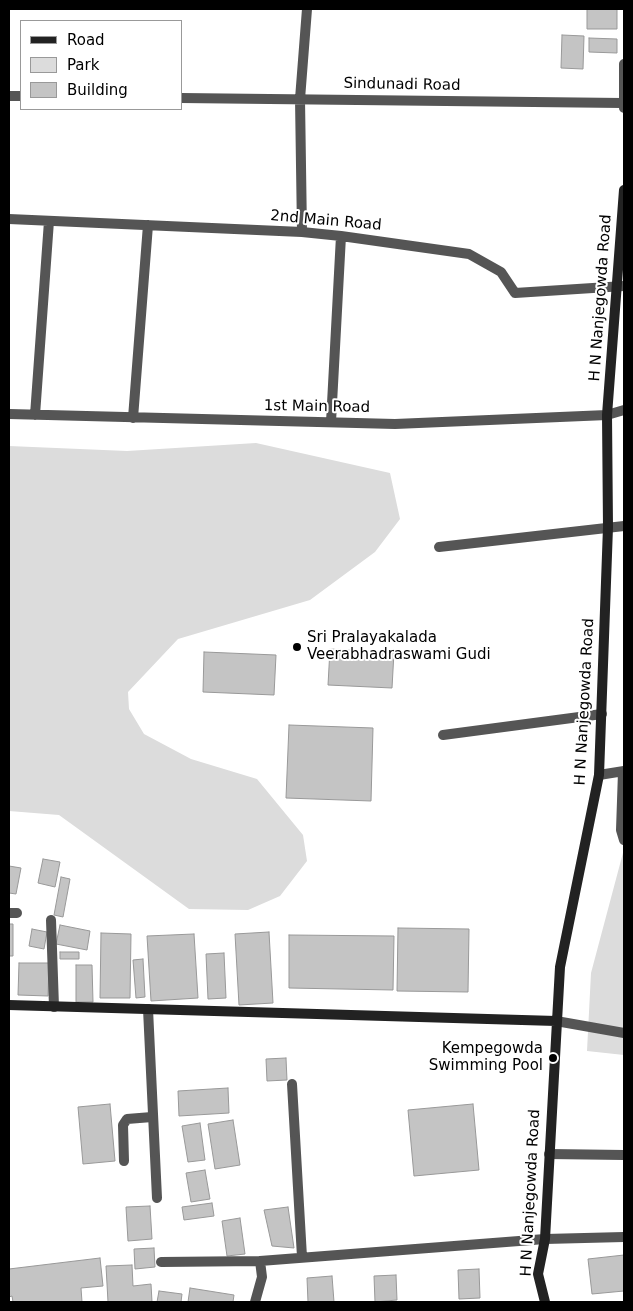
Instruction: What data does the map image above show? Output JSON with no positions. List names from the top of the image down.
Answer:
{
  "streets": {
    "street": [
      "Sindunadi Road",
      "2nd Main Road",
      "H N Nanjegowda Road",
      "1st Main Road"
    ]
  },
  "crossings": [
    ["2nd Main Road", "H N Nanjegowda Road"],
    ["H N Nanjegowda Road", "1st Main Road"]
  ],
  "places": ["Sri Pralayakalada Veerabhadraswami Gudi", "Kempegowda Swimming Pool"],
  "legend": ["Road", "Park", "Building"]
}
